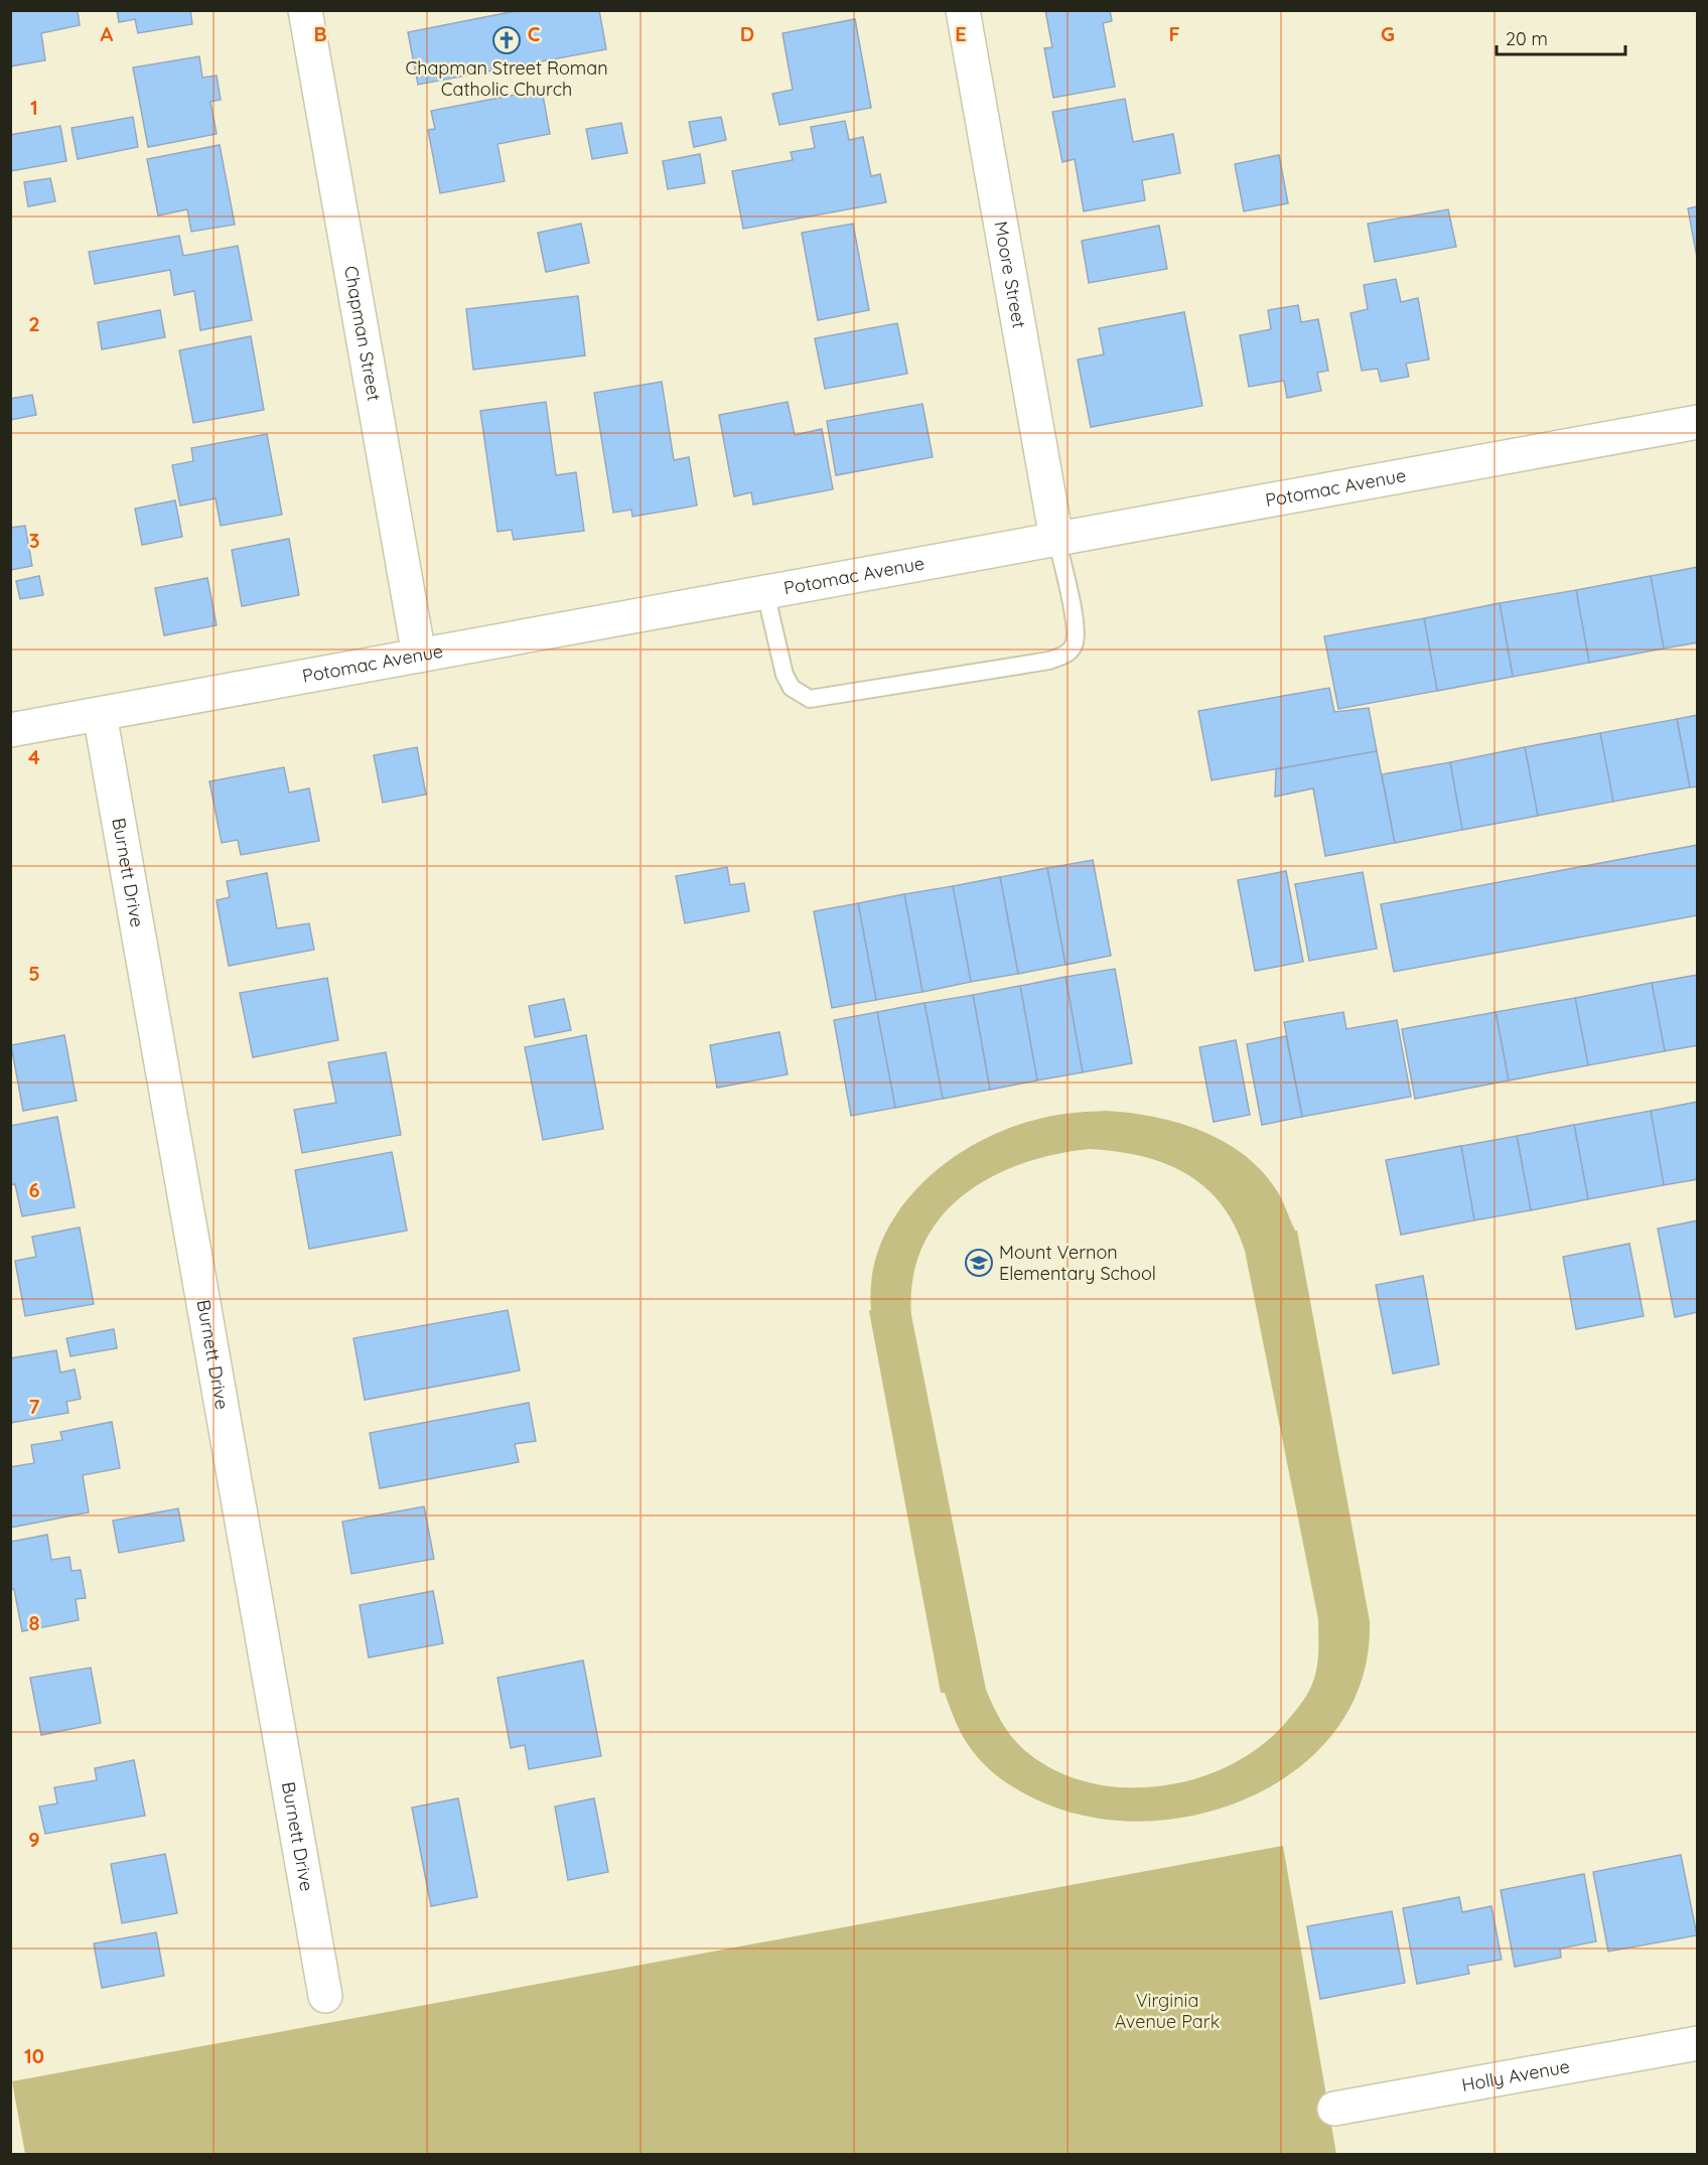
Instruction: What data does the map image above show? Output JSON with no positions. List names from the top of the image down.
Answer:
{
  "streets": {
    "street": [
      "Moore Street",
      "Chapman Street",
      "Potomac Avenue",
      "Burnett Drive",
      "Holly Avenue"
    ]
  },
  "crossings": [
    ["Moore Street", "Potomac Avenue"],
    ["Chapman Street", "Potomac Avenue"],
    ["Potomac Avenue", "Burnett Drive"]
  ],
  "parks": ["Virginia Avenue Park"],
  "places": {
    "church": ["Chapman Street Roman Catholic Church"],
    "school or university": ["Mount Vernon Elementary School"]
  },
  "scale_bar": "20 m",
  "grid": {
    "columns": [
      "A",
      "B",
      "C",
      "D",
      "E",
      "F",
      "G"
    ],
    "rows": [
      "1",
      "2",
      "3",
      "4",
      "5",
      "6",
      "7",
      "8",
      "9",
      "10"
    ]
  }
}
